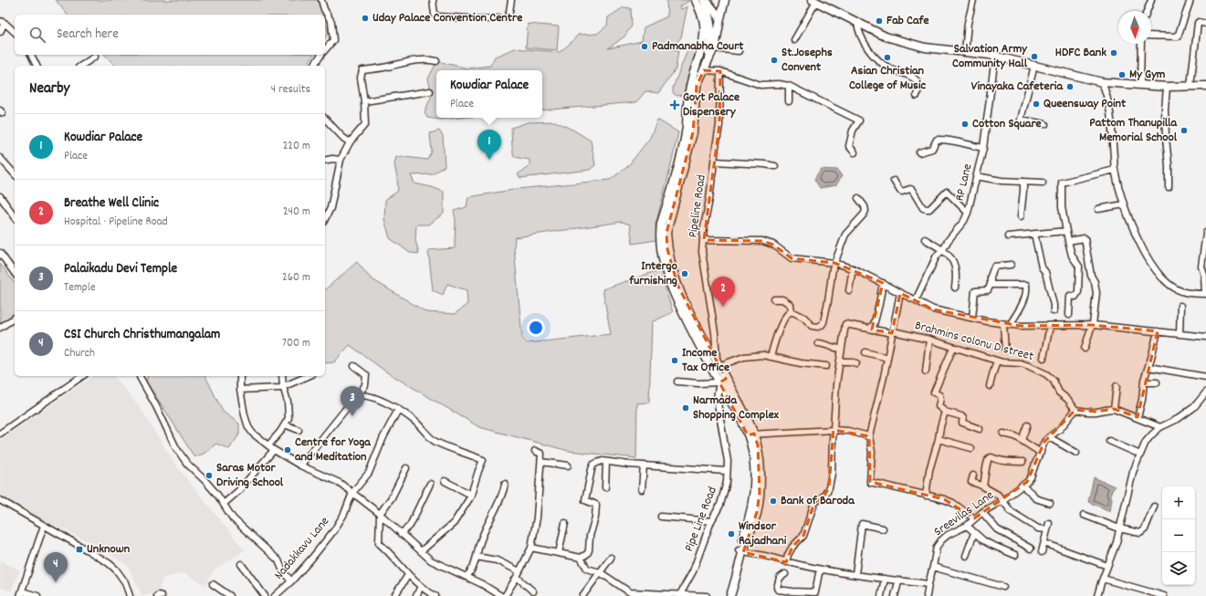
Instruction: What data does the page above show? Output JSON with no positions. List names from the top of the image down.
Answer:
{
  "streets": {
    "street": [
      "RP Lane",
      "Pipeline Road",
      "Brahmins colonu D street",
      "Sreevilas Lane",
      "Pipe Line Road",
      "Nadakkavu Lane"
    ]
  },
  "crossings": [
    ["Brahmins colonu D street", "Sreevilas Lane"]
  ],
  "places": {
    "other": [
      "Uday Palace Convention Centre",
      "Fab Cafe",
      "Padmanabha Court",
      "HDFC Bank",
      "Salvation Army Community Hall",
      "Asian Christian College of Music",
      "St.Josephs Convent",
      "My Gym",
      "Vinayaka Cafeteria",
      "Queensway Point",
      "Cotton Square",
      "Pattom Thanupilla Memorial School",
      "Intergo furnishing",
      "Income Tax Office",
      "Narmada Shopping Complex",
      "Centre for Yoga and Meditation",
      "Saras Motor Driving School",
      "Bank of Baroda",
      "Windsor Rajadhani"
    ],
    "health": ["Govt Palace Dispensery"],
    "transit": ["Unknown"]
  },
  "north": "bottom",
  "page": {
    "search": "Search here",
    "heading": ["Nearby", "4 results"],
    "popup": ["Kowdiar Palace", "Place"],
    "list": [
      {
        "mark": "1",
        "name": "Kowdiar Palace",
        "note": "Place",
        "value": "220 m"
      },
      {
        "mark": "2",
        "name": "Breathe Well Clinic",
        "note": "Hospital · Pipeline Road",
        "value": "240 m"
      },
      {
        "mark": "3",
        "name": "Palaikadu Devi Temple",
        "note": "Temple",
        "value": "260 m"
      },
      {
        "mark": "4",
        "name": "CSI Church Christhumangalam",
        "note": "Church",
        "value": "700 m"
      }
    ],
    "pins": [
      "1",
      "2",
      "3",
      "4"
    ],
    "map_buttons": ["+", "−"]
  }
}
